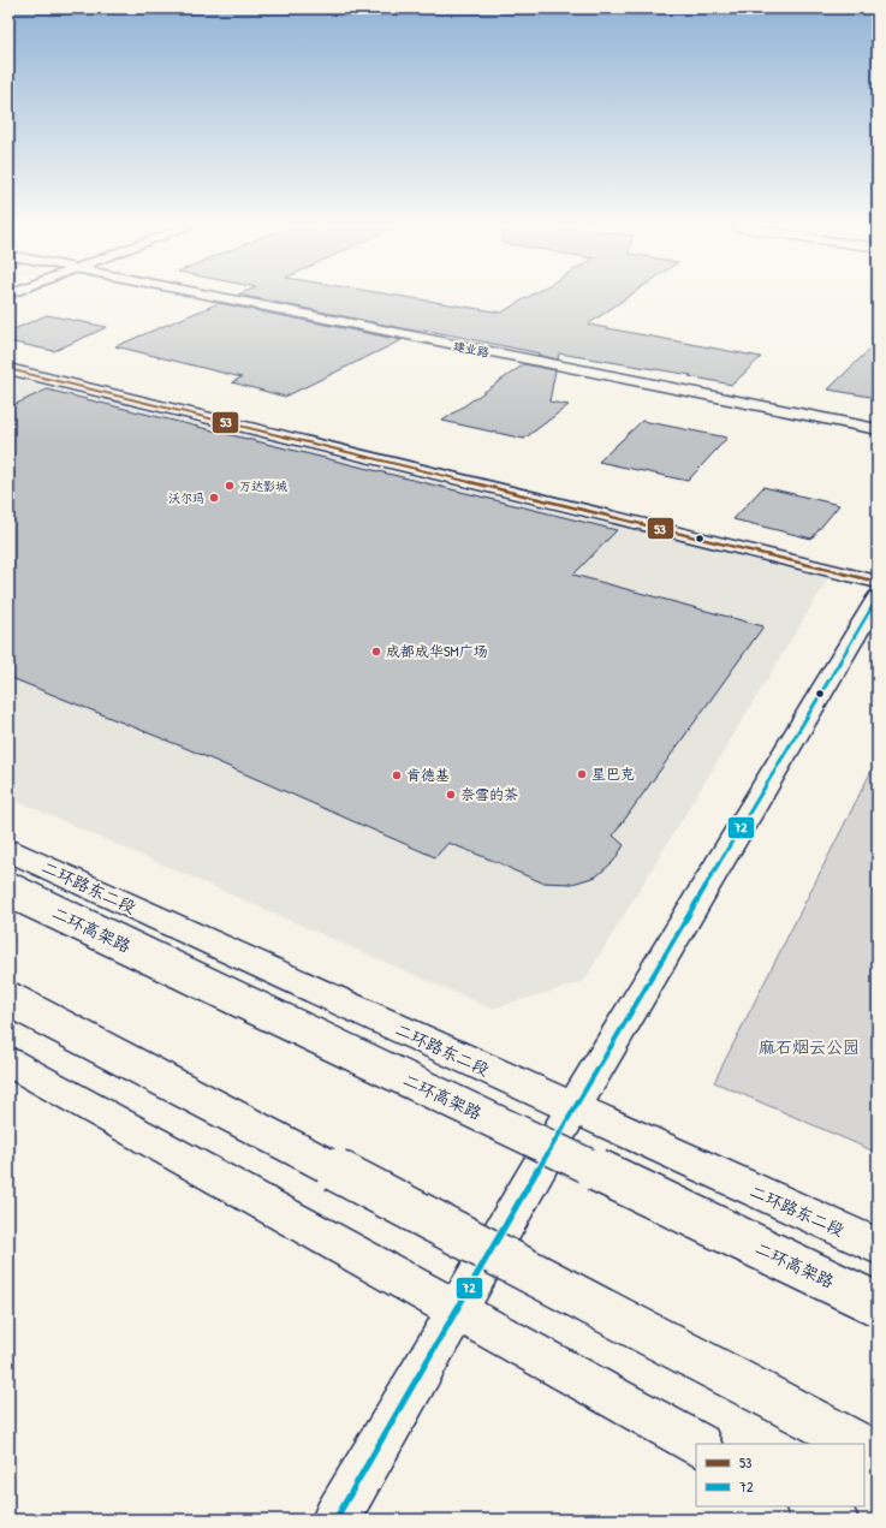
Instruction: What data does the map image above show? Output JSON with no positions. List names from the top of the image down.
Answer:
{
  "streets": {
    "main road": ["建业路", "二环路东二段", "二环高架路"]
  },
  "parks": ["麻石烟云公园"],
  "places": [
    "万达影城",
    "沃尔玛",
    "成都成华SM广场",
    "星巴克",
    "肯德基",
    "奈雪的茶"
  ],
  "lines": ["transit line 53", "transit line 72"],
  "legend": ["53", "72"]
}
